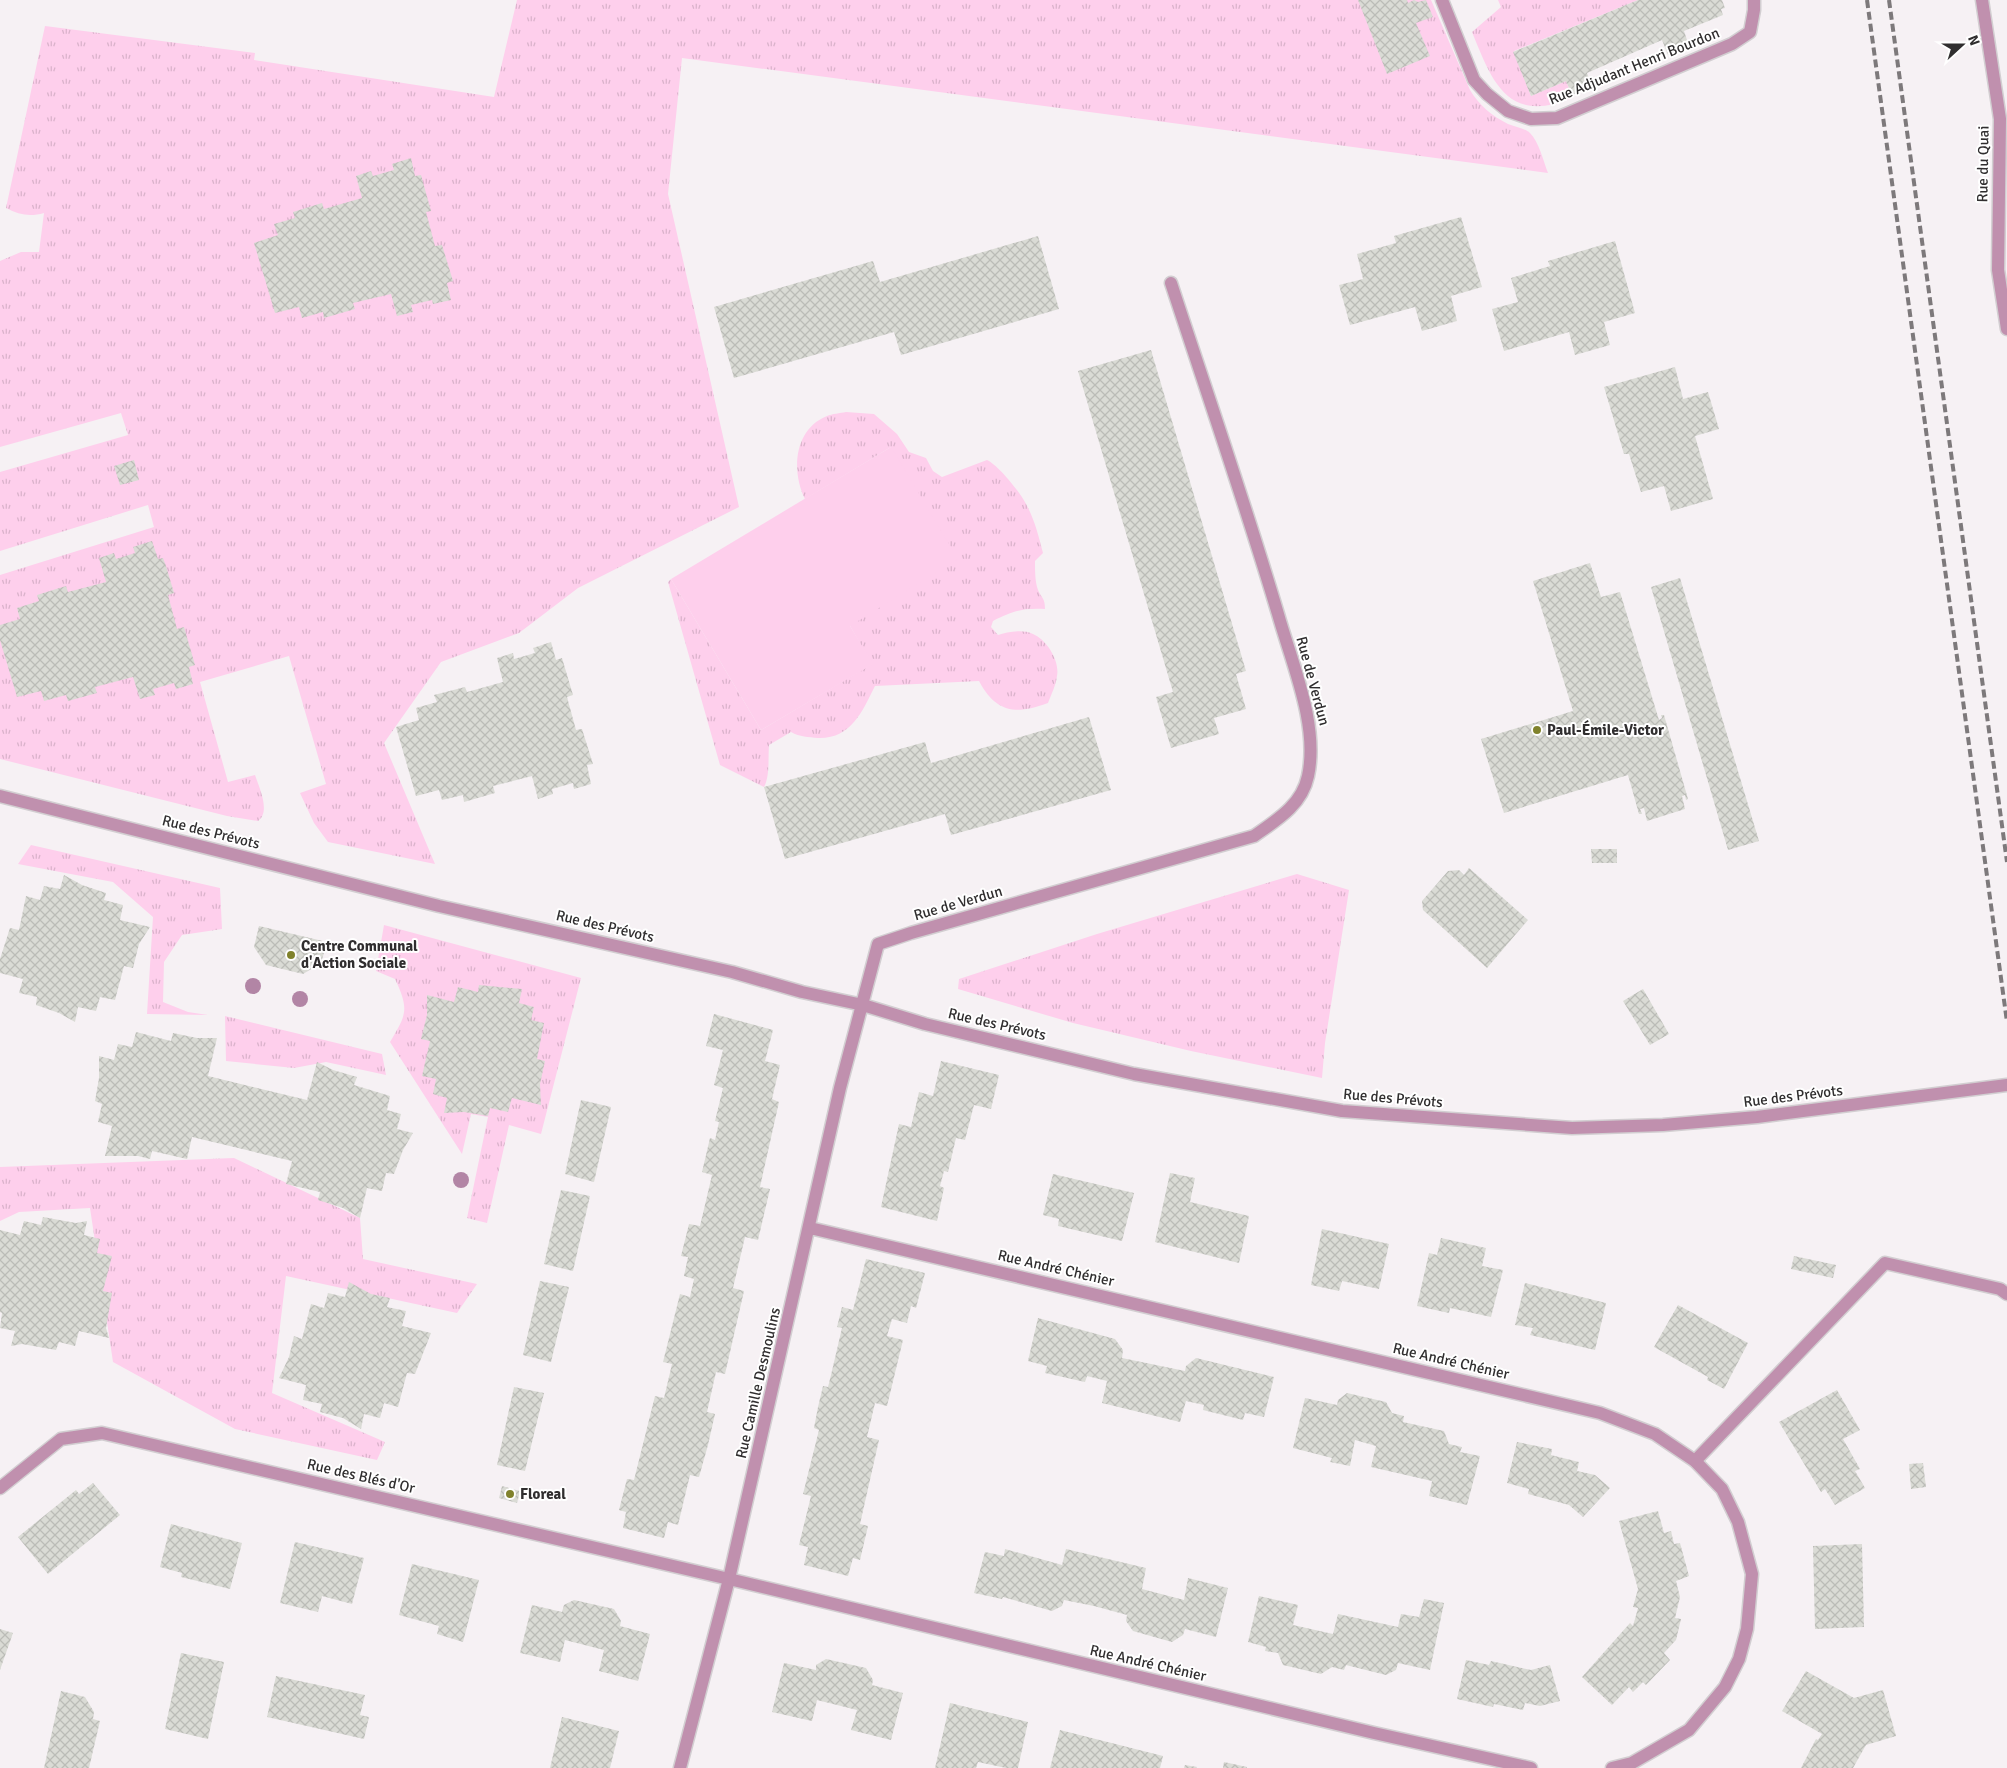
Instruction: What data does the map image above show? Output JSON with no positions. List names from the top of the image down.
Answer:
{
  "streets": {
    "street": [
      "Rue Adjudant Henri Bourdon",
      "Rue du Quai",
      "Rue de Verdun",
      "Rue des Prévots",
      "Rue André Chénier",
      "Rue Camille Desmoulins",
      "Rue des Blés d'Or"
    ]
  },
  "crossings": [
    ["Rue de Verdun", "Rue des Prévots"],
    ["Rue de Verdun", "Rue Camille Desmoulins"],
    ["Rue des Prévots", "Rue Camille Desmoulins"],
    ["Rue André Chénier", "Rue Camille Desmoulins"],
    ["Rue André Chénier", "Rue des Blés d'Or"],
    ["Rue Camille Desmoulins", "Rue des Blés d'Or"]
  ],
  "places": ["Paul-Émile-Victor", "Centre Communal d'Action Sociale", "Floreal"],
  "north": "right"
}
